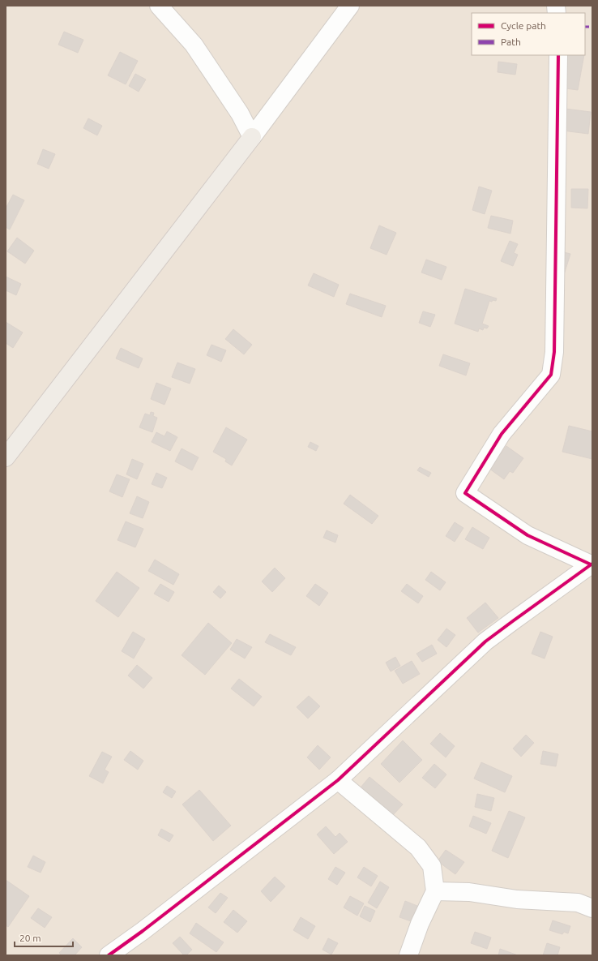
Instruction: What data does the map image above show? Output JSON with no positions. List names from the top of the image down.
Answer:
{
  "legend": ["Cycle path", "Path"],
  "scale_bar": "20 m"
}
